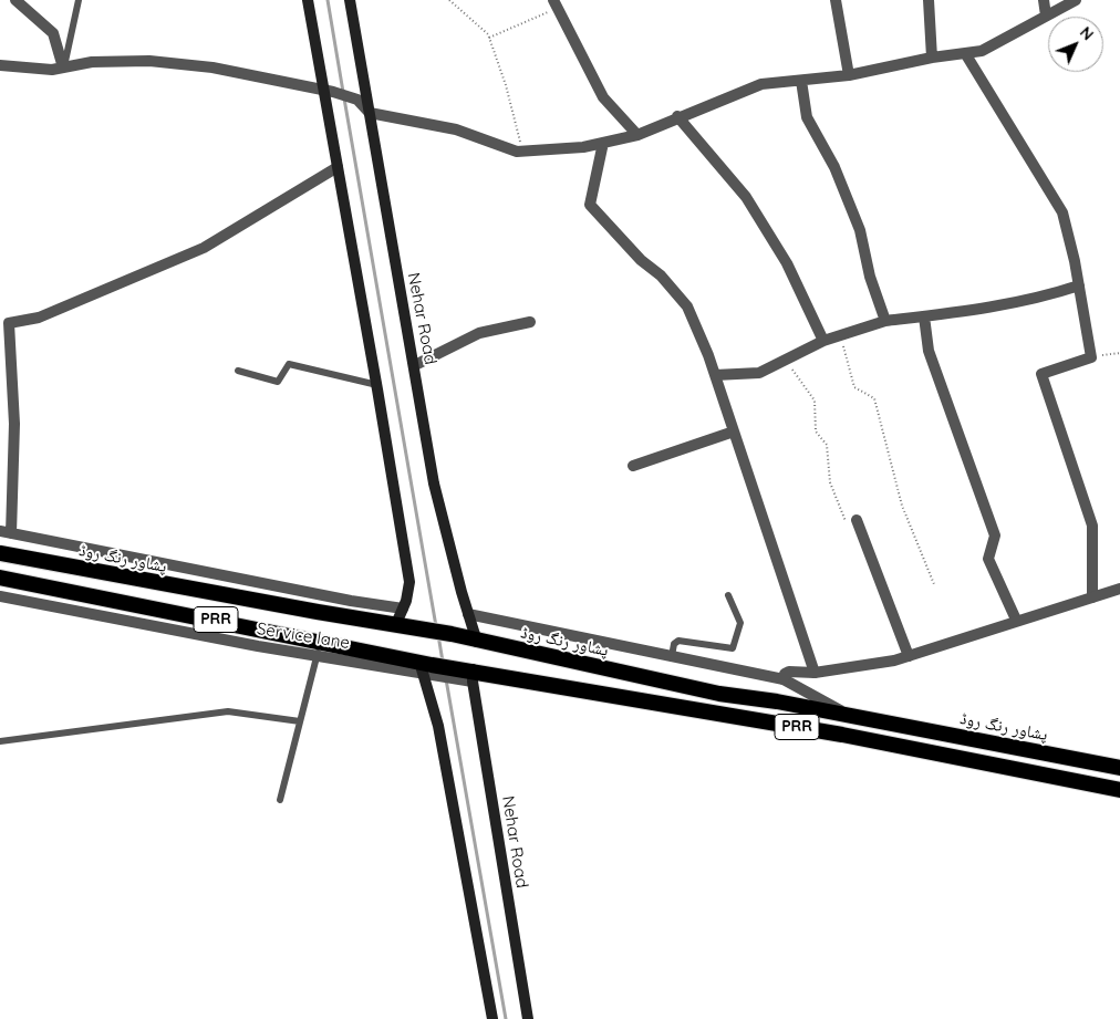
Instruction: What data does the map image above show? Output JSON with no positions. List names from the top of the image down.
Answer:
{
  "streets": {
    "highway": ["پشاور رنگ روڈ", "PRR"],
    "main road": ["Nehar Road"],
    "street": ["Service lane"]
  },
  "crossings": [
    ["Nehar Road", "پشاور رنگ روڈ"],
    ["Nehar Road", "PRR"],
    ["PRR", "Service lane"]
  ],
  "north": "top right"
}
